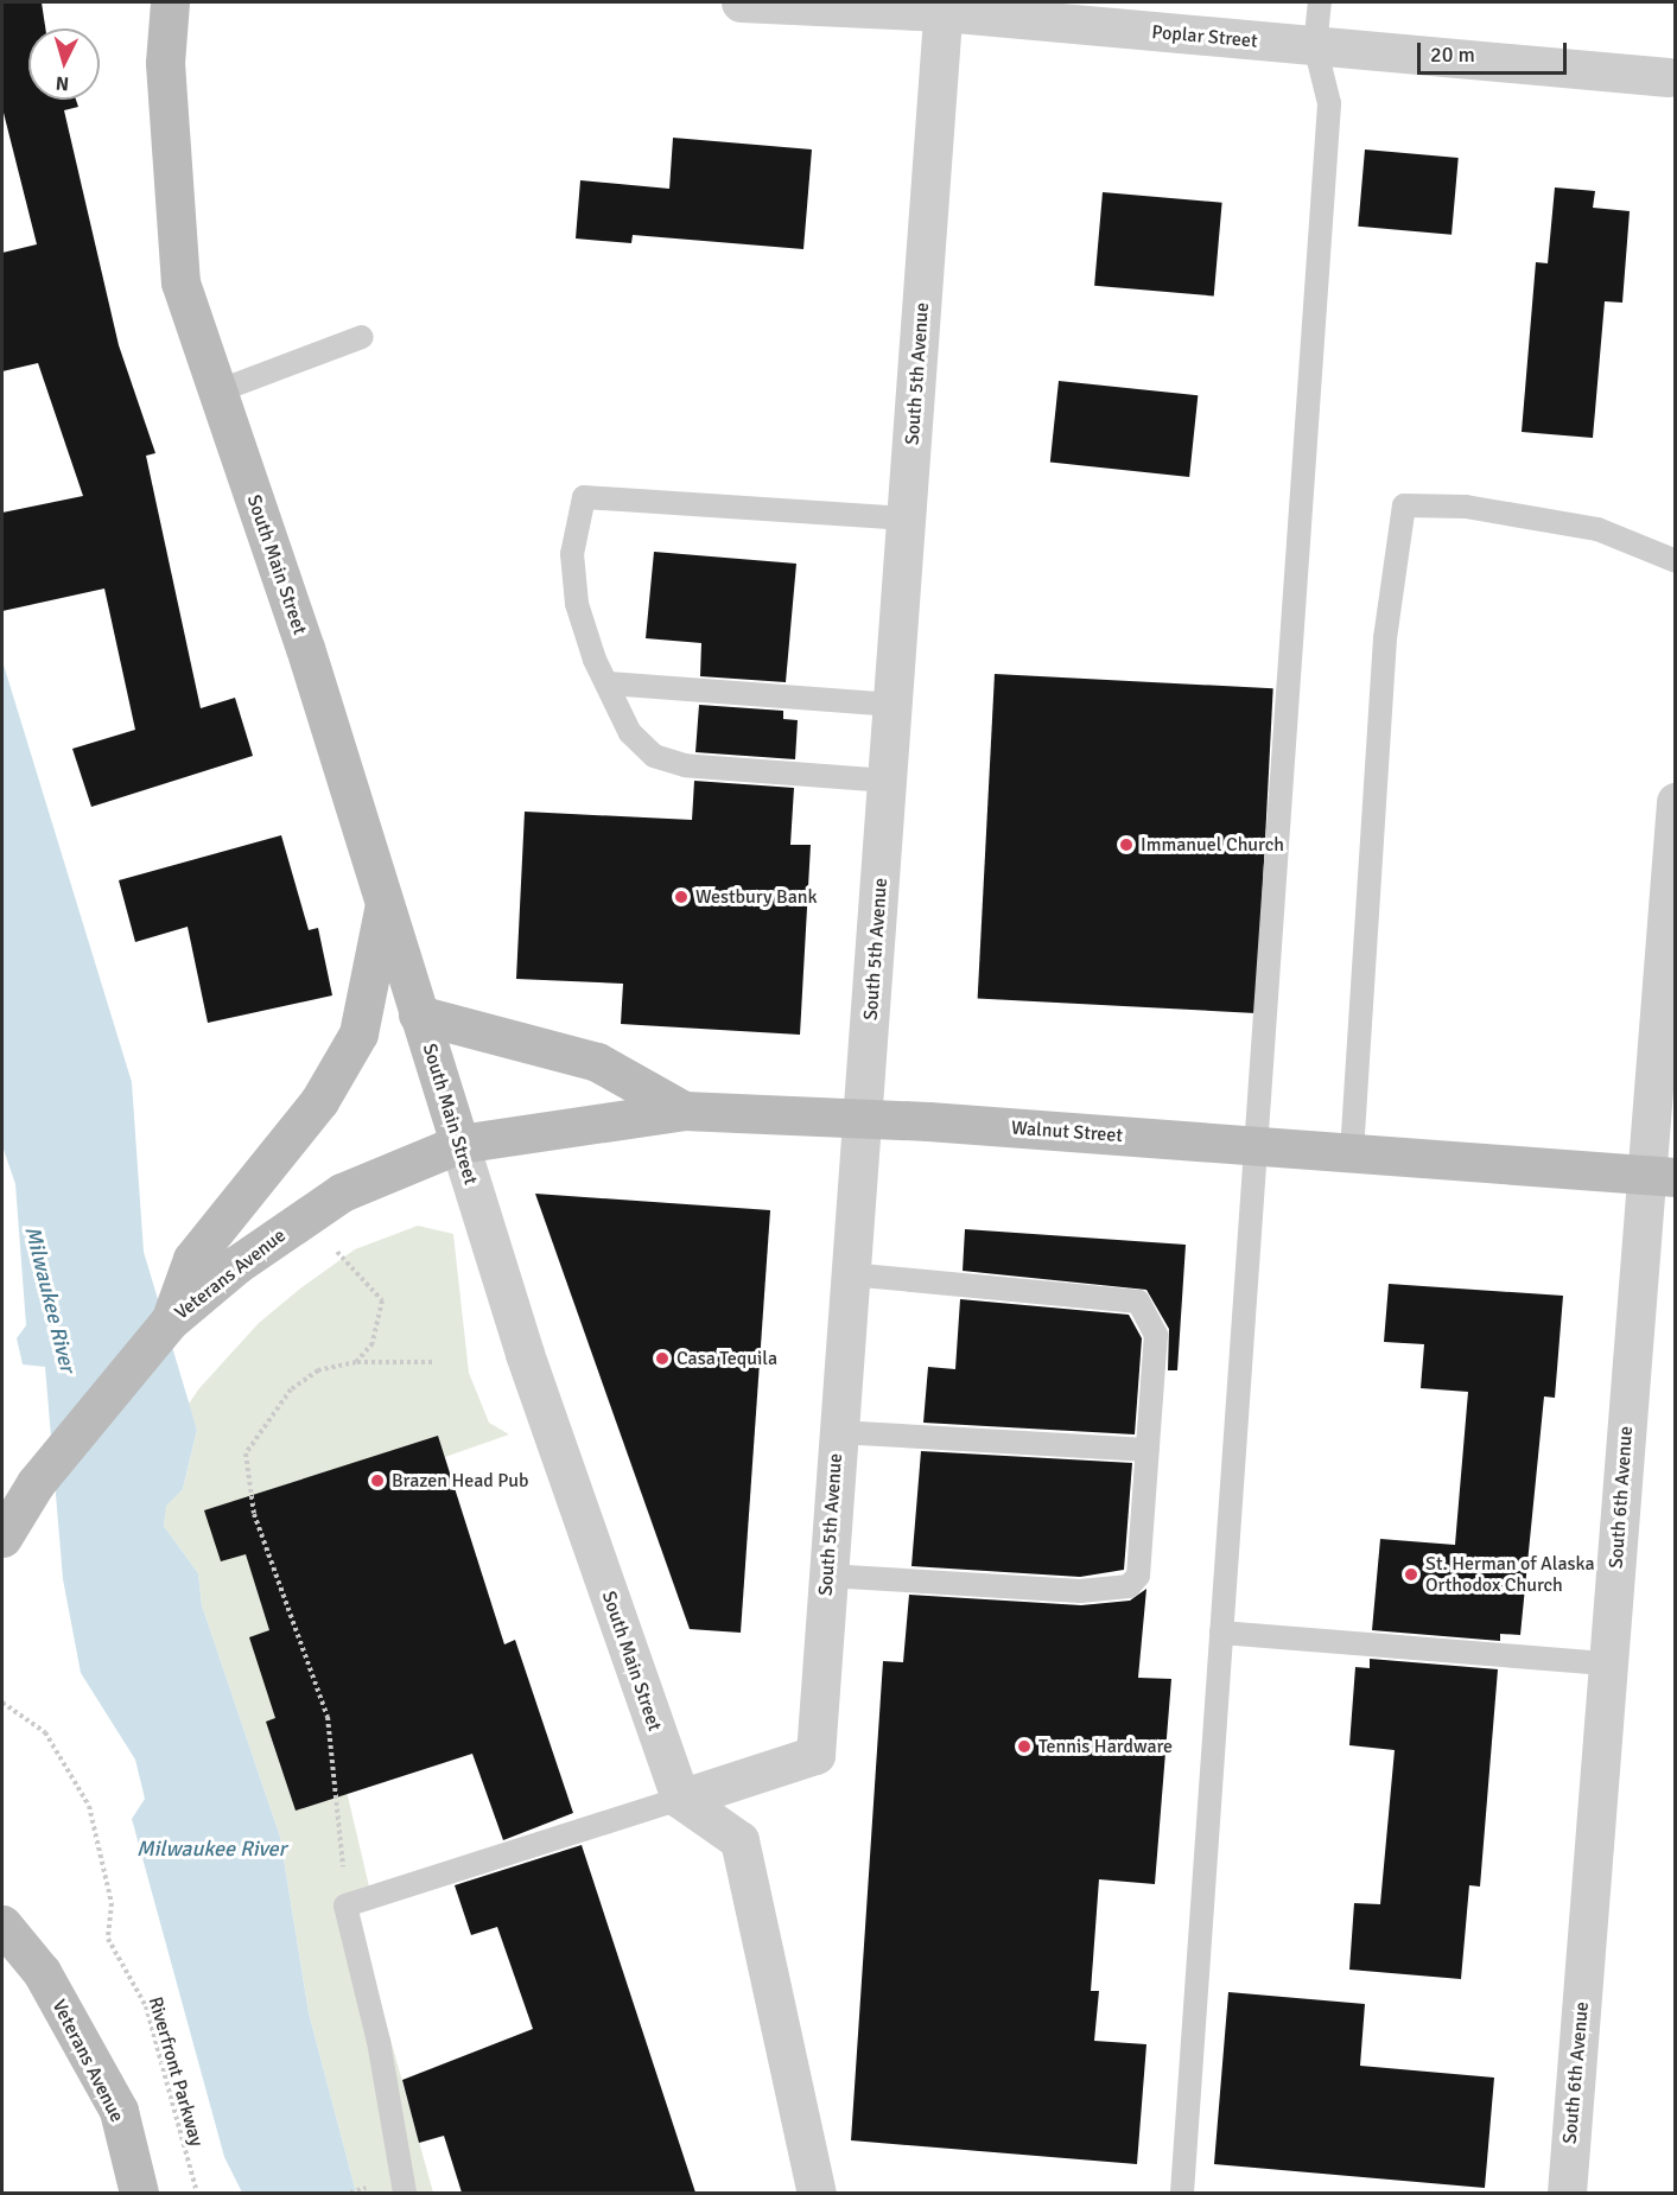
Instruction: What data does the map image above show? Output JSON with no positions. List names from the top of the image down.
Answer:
{
  "streets": {
    "main road": ["South Main Street", "Walnut Street", "Veterans Avenue"],
    "street": ["Poplar Street", "South 5th Avenue", "South 6th Avenue"],
    "path": ["Riverfront Parkway"]
  },
  "crossings": [
    ["Poplar Street", "South 5th Avenue"],
    ["South 5th Avenue", "South Main Street"],
    ["South 5th Avenue", "Walnut Street"],
    ["South Main Street", "Walnut Street"],
    ["South Main Street", "Veterans Avenue"],
    ["Walnut Street", "Veterans Avenue"],
    ["Walnut Street", "South 6th Avenue"]
  ],
  "water": ["Milwaukee River"],
  "places": [
    "Immanuel Church",
    "Westbury Bank",
    "Casa Tequila",
    "Brazen Head Pub",
    "St. Herman of Alaska Orthodox Church",
    "Tennis Hardware"
  ],
  "scale_bar": "20 m",
  "north": "bottom"
}
